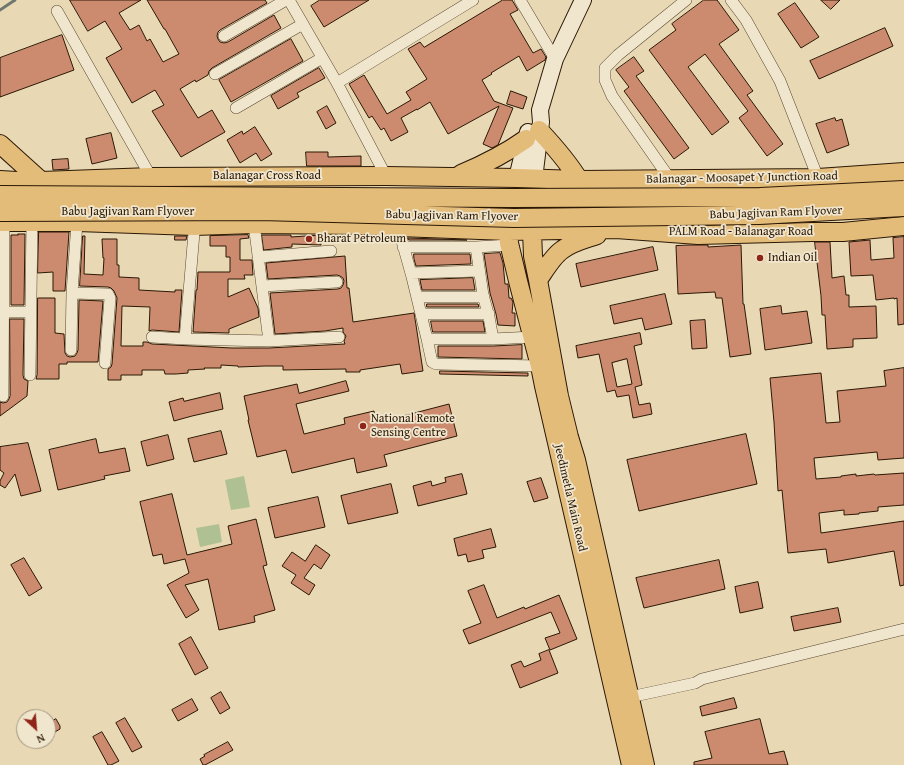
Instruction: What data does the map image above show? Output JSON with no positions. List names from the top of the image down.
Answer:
{
  "streets": {
    "main road": [
      "Balanagar Cross Road",
      "Balanagar - Moosapet Y Junction Road",
      "Babu Jagjivan Ram Flyover",
      "PALM Road - Balanagar Road",
      "Jeedimetla Main Road"
    ]
  },
  "crossings": [
    ["PALM Road - Balanagar Road", "Jeedimetla Main Road"]
  ],
  "places": ["Bharat Petroleum", "Indian Oil", "National Remote Sensing Centre"],
  "north": "bottom right"
}
